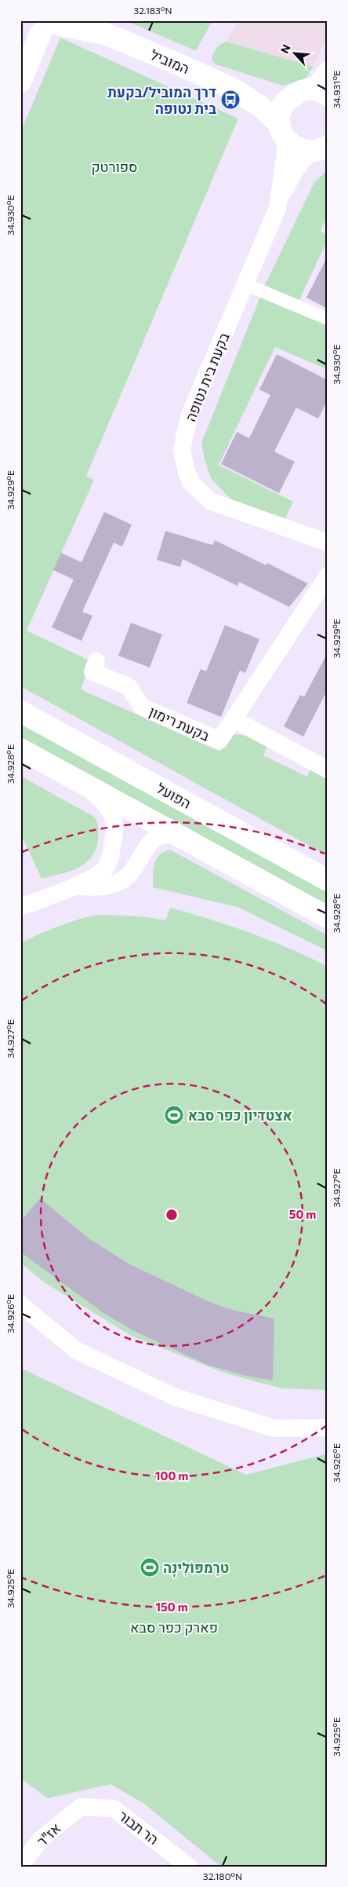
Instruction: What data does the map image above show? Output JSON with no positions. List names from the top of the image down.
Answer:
{
  "streets": {
    "main road": ["המוביל", "הפועל"],
    "street": [
      "בקעת בית נטופה",
      "בקעת רימון",
      "הר תבור",
      "אז\"ר"
    ]
  },
  "crossings": [
    ["המוביל", "בקעת בית נטופה"],
    ["הר תבור", "אז\"ר"]
  ],
  "parks": ["ספורטק", "פארק כפר סבא"],
  "places": {
    "bus stop": ["דרך המוביל/בקעת בית נטופה"],
    "sports": ["אצטדיון כפר סבא", "טרַמפּוֹלִינָה"]
  },
  "north": "top left",
  "coordinates": [
    "32.183°N",
    "34.931°E",
    "34.930°E",
    "34.929°E",
    "34.928°E",
    "34.927°E",
    "34.926°E",
    "34.925°E",
    "32.180°N"
  ],
  "rings": ["50 m", "100 m", "150 m"]
}
